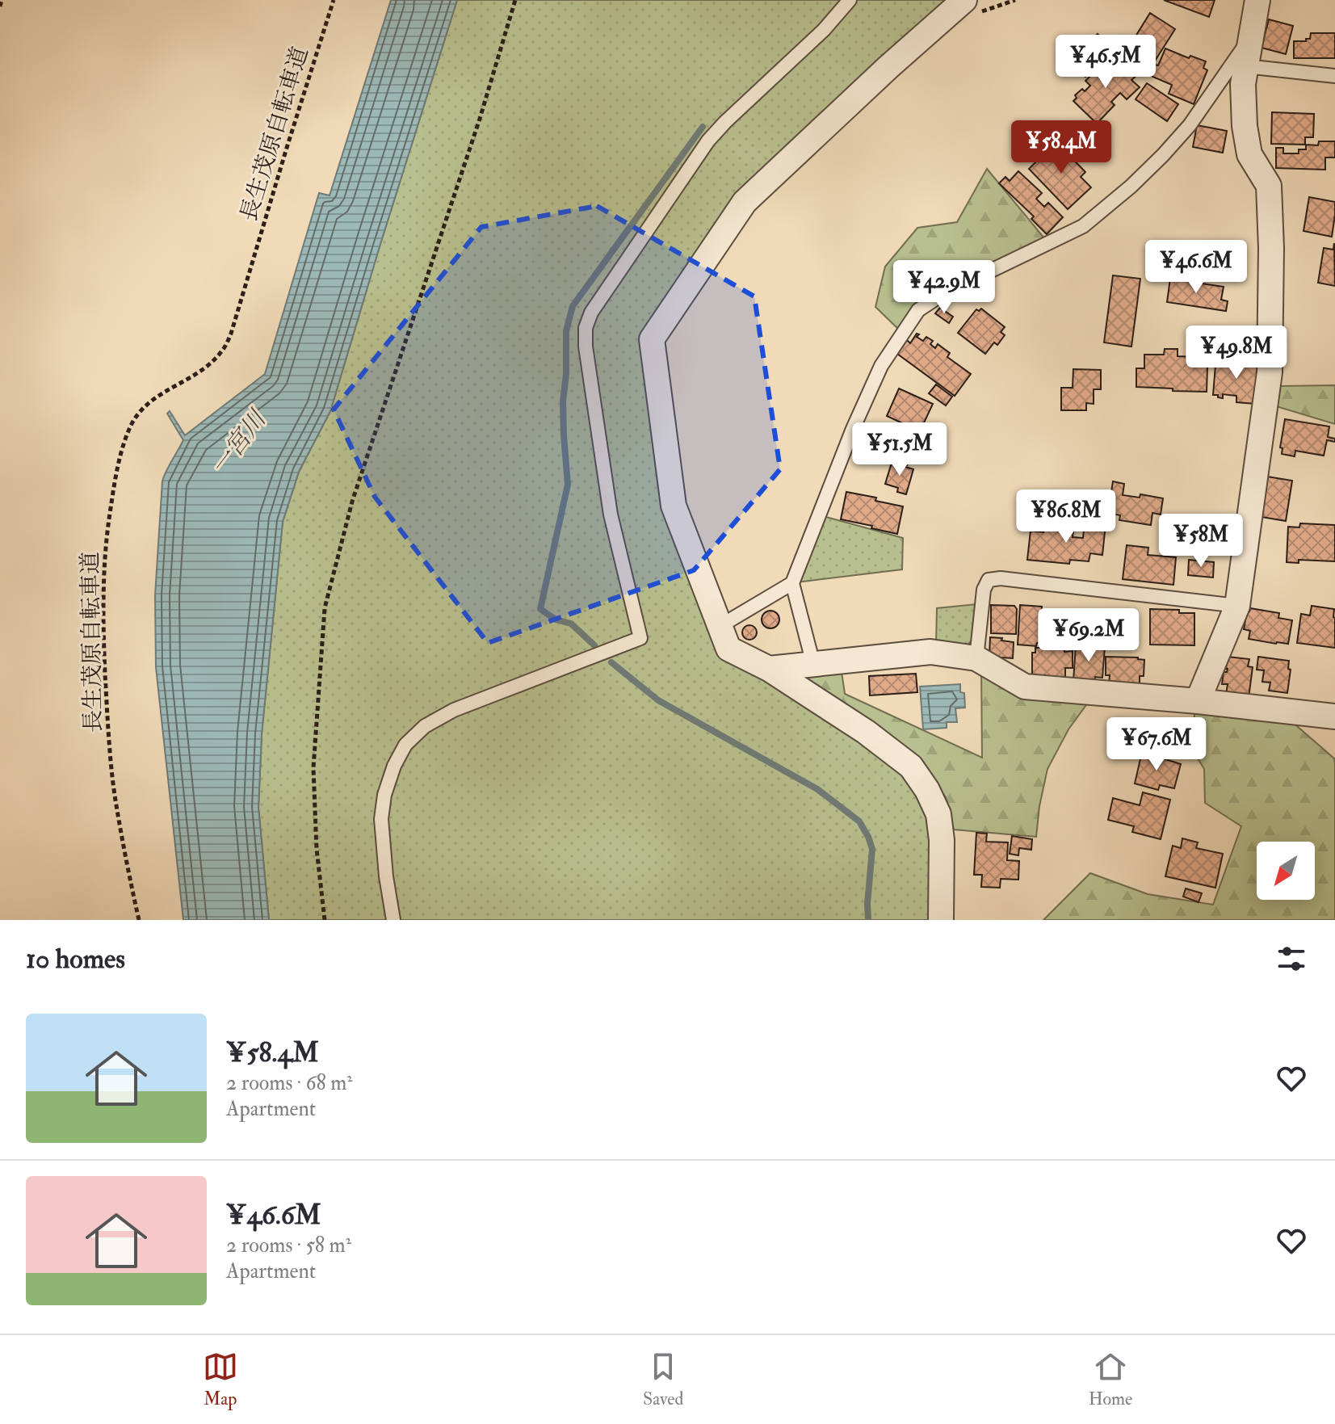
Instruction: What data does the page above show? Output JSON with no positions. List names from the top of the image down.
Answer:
{
  "streets": {
    "path": ["長生茂原自転車道"]
  },
  "water": ["一宮川"],
  "north": "bottom left",
  "page": {
    "price": [
      "¥46.5M",
      "¥58.4M",
      "¥46.6M",
      "¥42.9M",
      "¥49.8M",
      "¥51.5M",
      "¥86.8M",
      "¥58M",
      "¥69.2M",
      "¥67.6M"
    ],
    "heading": "10 homes",
    "list": [
      {
        "name": "¥58.4M",
        "note": "2 rooms · 68 m² · Apartment"
      },
      {
        "name": "¥46.6M",
        "note": "2 rooms · 58 m² · Apartment"
      }
    ],
    "tabs": ["Map", "Saved", "Home"]
  }
}
